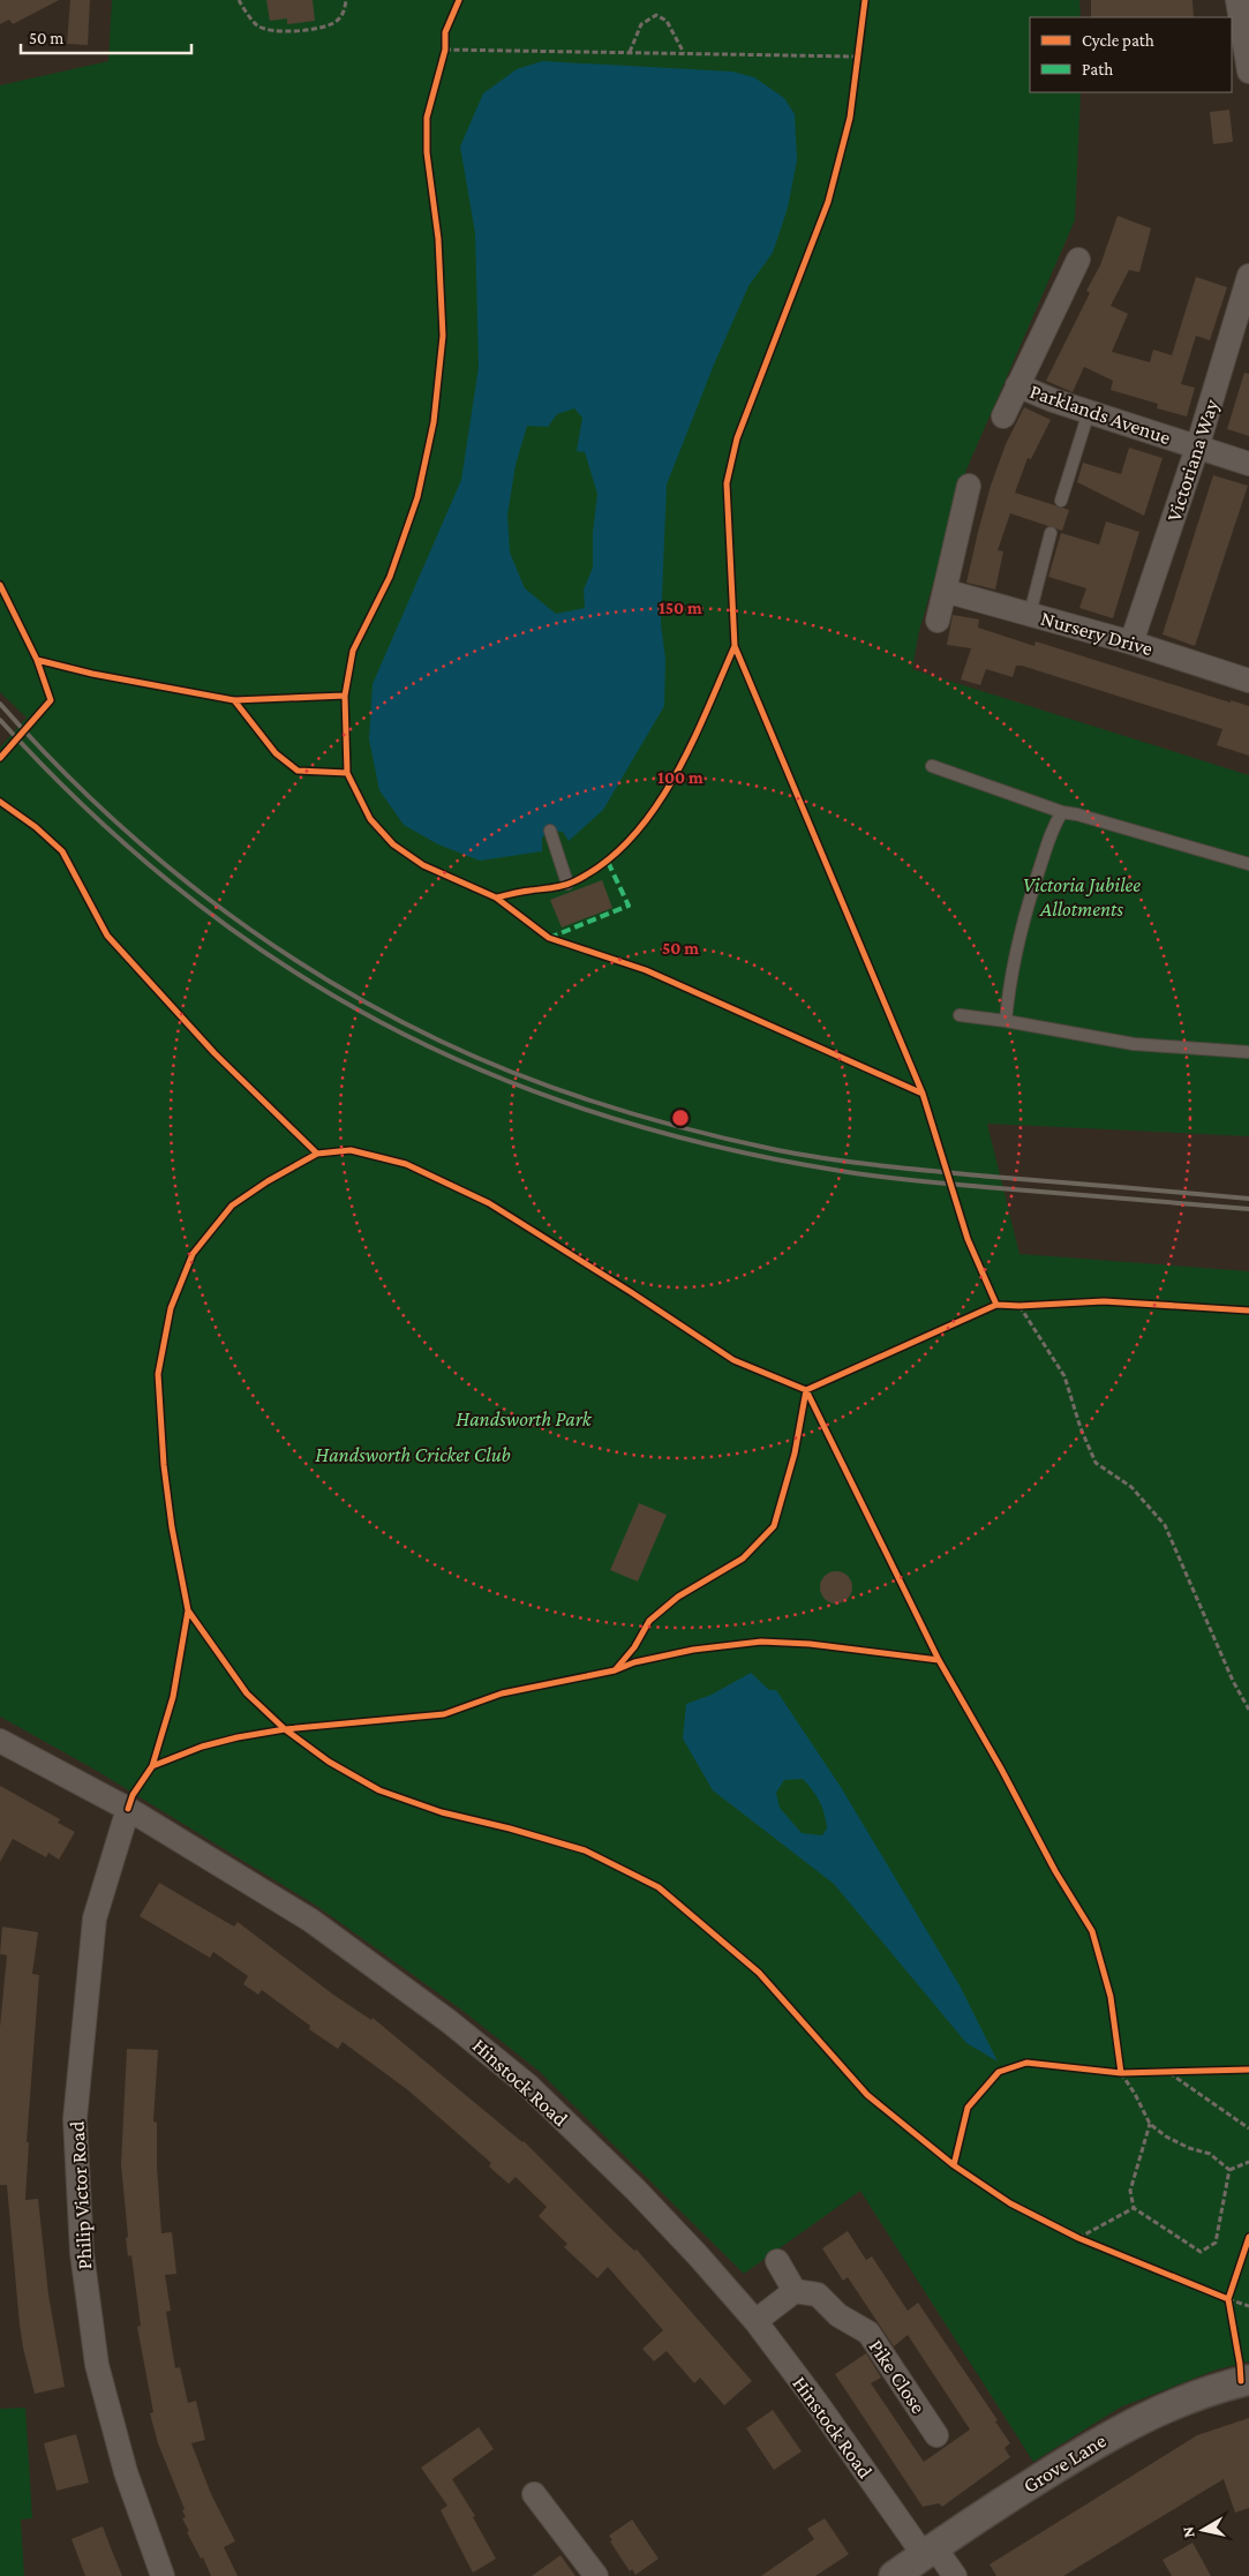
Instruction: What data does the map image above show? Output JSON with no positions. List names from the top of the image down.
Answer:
{
  "streets": {
    "street": [
      "Parklands Avenue",
      "Victoriana Way",
      "Nursery Drive",
      "Hinstock Road",
      "Philip Victor Road",
      "Pike Close",
      "Grove Lane"
    ]
  },
  "crossings": [
    ["Parklands Avenue", "Victoriana Way"],
    ["Victoriana Way", "Nursery Drive"],
    ["Hinstock Road", "Philip Victor Road"],
    ["Hinstock Road", "Grove Lane"]
  ],
  "parks": ["Victoria Jubilee Allotments", "Handsworth Park", "Handsworth Cricket Club"],
  "legend": ["Cycle path", "Path"],
  "scale_bar": "50 m",
  "north": "left",
  "rings": ["150 m", "100 m", "50 m"]
}
